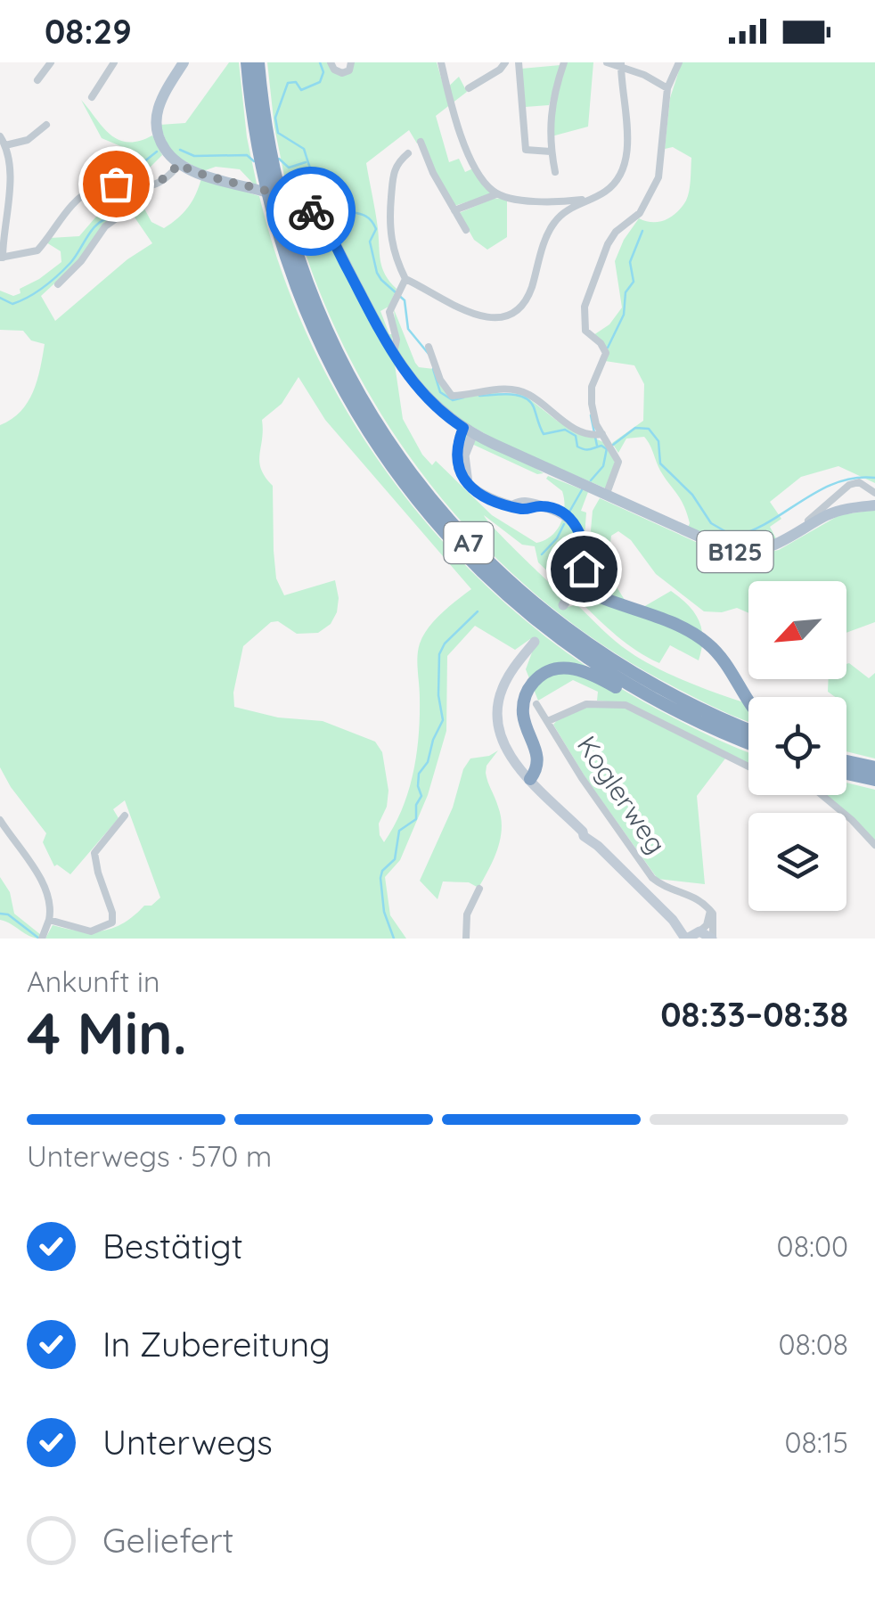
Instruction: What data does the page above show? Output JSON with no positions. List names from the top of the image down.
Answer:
{
  "streets": {
    "highway": ["A7"],
    "main road": ["B125"],
    "street": ["Koglerweg"]
  },
  "north": "bottom left",
  "page": {
    "status": "08:29",
    "heading": ["4 Min.", "Ankunft in", "08:33–08:38"],
    "bar": "Unterwegs · 570 m",
    "list": [
      ["Bestätigt", "08:00"],
      ["In Zubereitung", "08:08"],
      ["Unterwegs", "08:15"],
      "Geliefert"
    ]
  }
}
